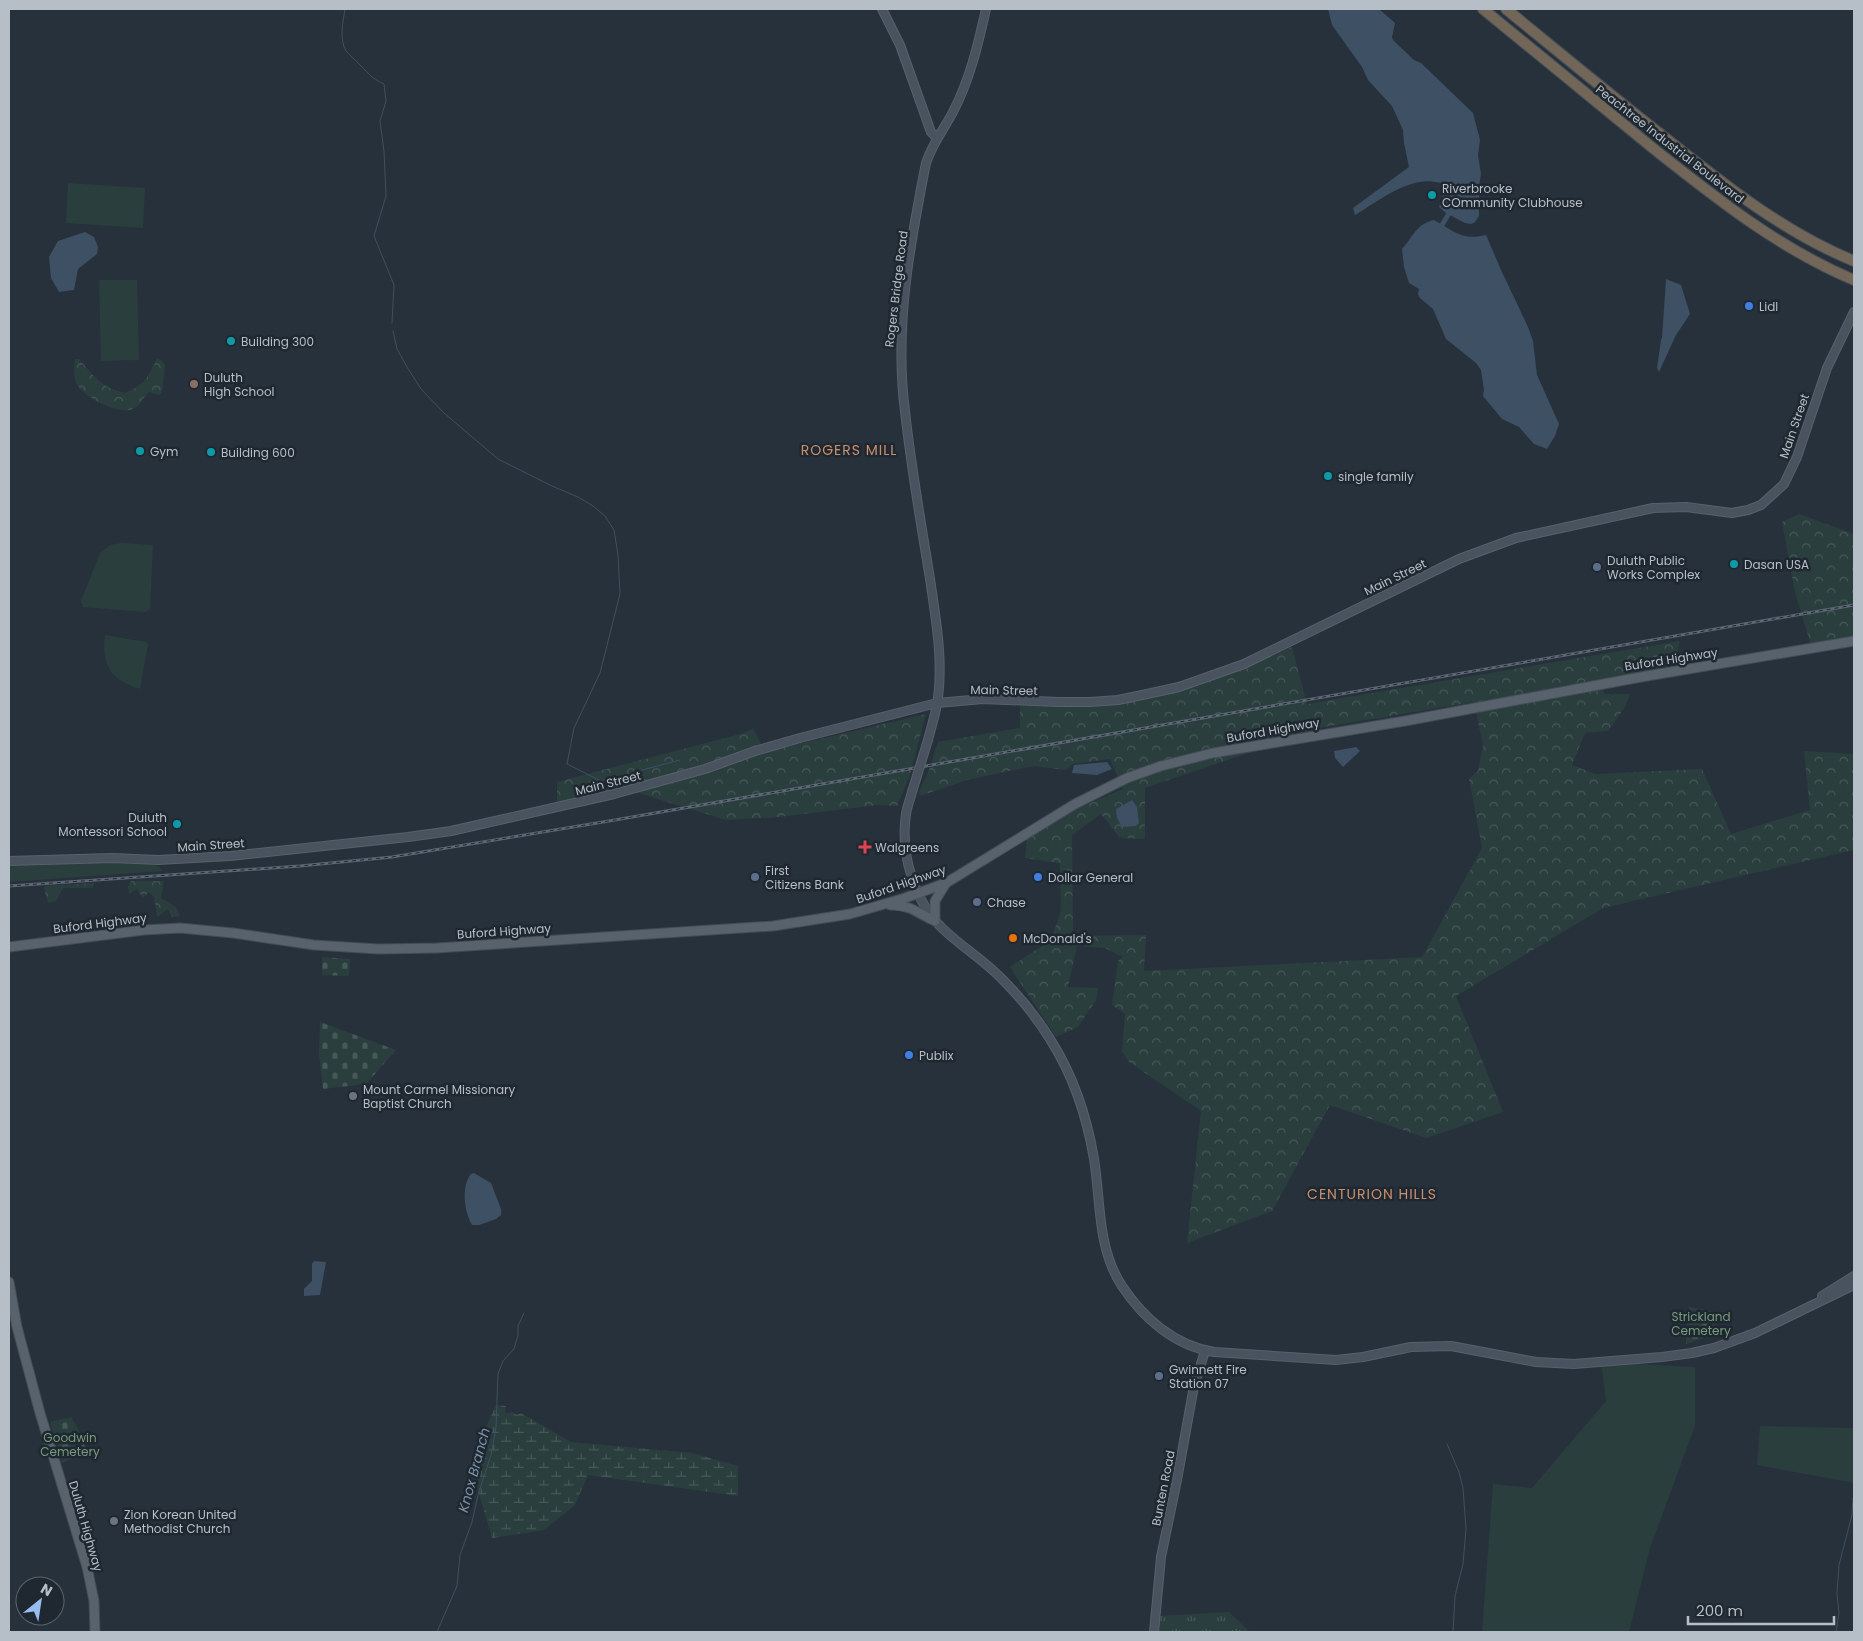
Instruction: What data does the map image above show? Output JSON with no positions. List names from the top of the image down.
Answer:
{
  "streets": {
    "highway": ["Peachtree Industrial Boulevard"],
    "main road": ["Buford Highway", "Duluth Highway"],
    "street": ["Rogers Bridge Road", "Main Street", "Bunten Road"]
  },
  "crossings": [
    ["Rogers Bridge Road", "Main Street"],
    ["Rogers Bridge Road", "Buford Highway"],
    ["Rogers Bridge Road", "Bunten Road"]
  ],
  "districts": ["ROGERS MILL", "CENTURION HILLS"],
  "water": ["Knox Branch"],
  "parks": ["Strickland Cemetery", "Goodwin Cemetery"],
  "places": {
    "other": [
      "Riverbrooke COmmunity Clubhouse",
      "Lidl",
      "Building 300",
      "Duluth High School",
      "Gym",
      "Building 600",
      "single family",
      "Dasan USA",
      "Duluth Public Works Complex",
      "Duluth Montessori School",
      "First Citizens Bank",
      "Dollar General",
      "Chase",
      "McDonald's",
      "Publix",
      "Mount Carmel Missionary Baptist Church",
      "Gwinnett Fire Station 07",
      "Zion Korean United Methodist Church"
    ],
    "health": ["Walgreens"]
  },
  "scale_bar": "200 m",
  "north": "top right"
}
